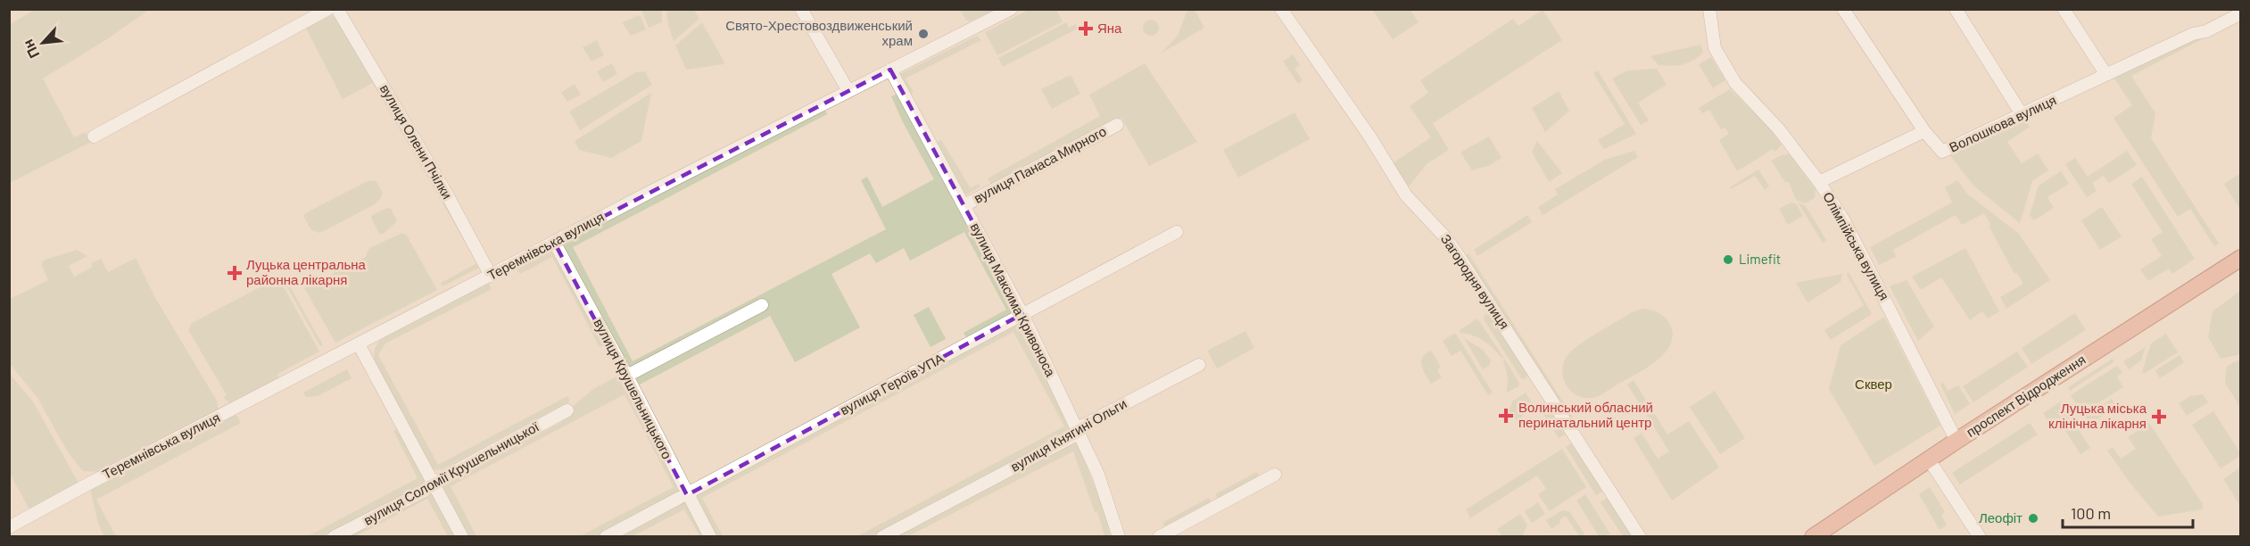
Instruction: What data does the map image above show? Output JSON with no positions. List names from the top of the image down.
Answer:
{
  "streets": {
    "main road": ["проспект Відродження"],
    "street": [
      "Волошкова вулиця",
      "вулиця Олени Пчілки",
      "вулиця Панаса Мирного",
      "Теремнівська вулиця",
      "Олімпійська вулиця",
      "Загородня вулиця",
      "вулиця Максима Кривоноса",
      "вулиця Героїв УПА",
      "вулиця Крушельницького",
      "вулиця Княгині Ольги",
      "вулиця Соломії Крушельницької"
    ]
  },
  "crossings": [
    ["вулиця Олени Пчілки", "Теремнівська вулиця"],
    ["вулиця Панаса Мирного", "вулиця Максима Кривоноса"],
    ["Теремнівська вулиця", "вулиця Максима Кривоноса"],
    ["Теремнівська вулиця", "вулиця Крушельницького"],
    ["Олімпійська вулиця", "проспект Відродження"],
    ["вулиця Максима Кривоноса", "вулиця Героїв УПА"],
    ["вулиця Максима Кривоноса", "вулиця Княгині Ольги"],
    ["вулиця Героїв УПА", "вулиця Крушельницького"]
  ],
  "parks": ["Сквер"],
  "places": {
    "health": [
      "Яна",
      "Луцька центральна районна лікарня",
      "Волинський обласний перинатальний центр",
      "Луцька міська клінічна лікарня"
    ],
    "other": ["Свято-Хрестовоздвиженський храм", "Limefit", "Леофіт"]
  },
  "scale_bar": "100 m",
  "north": "bottom left"
}
